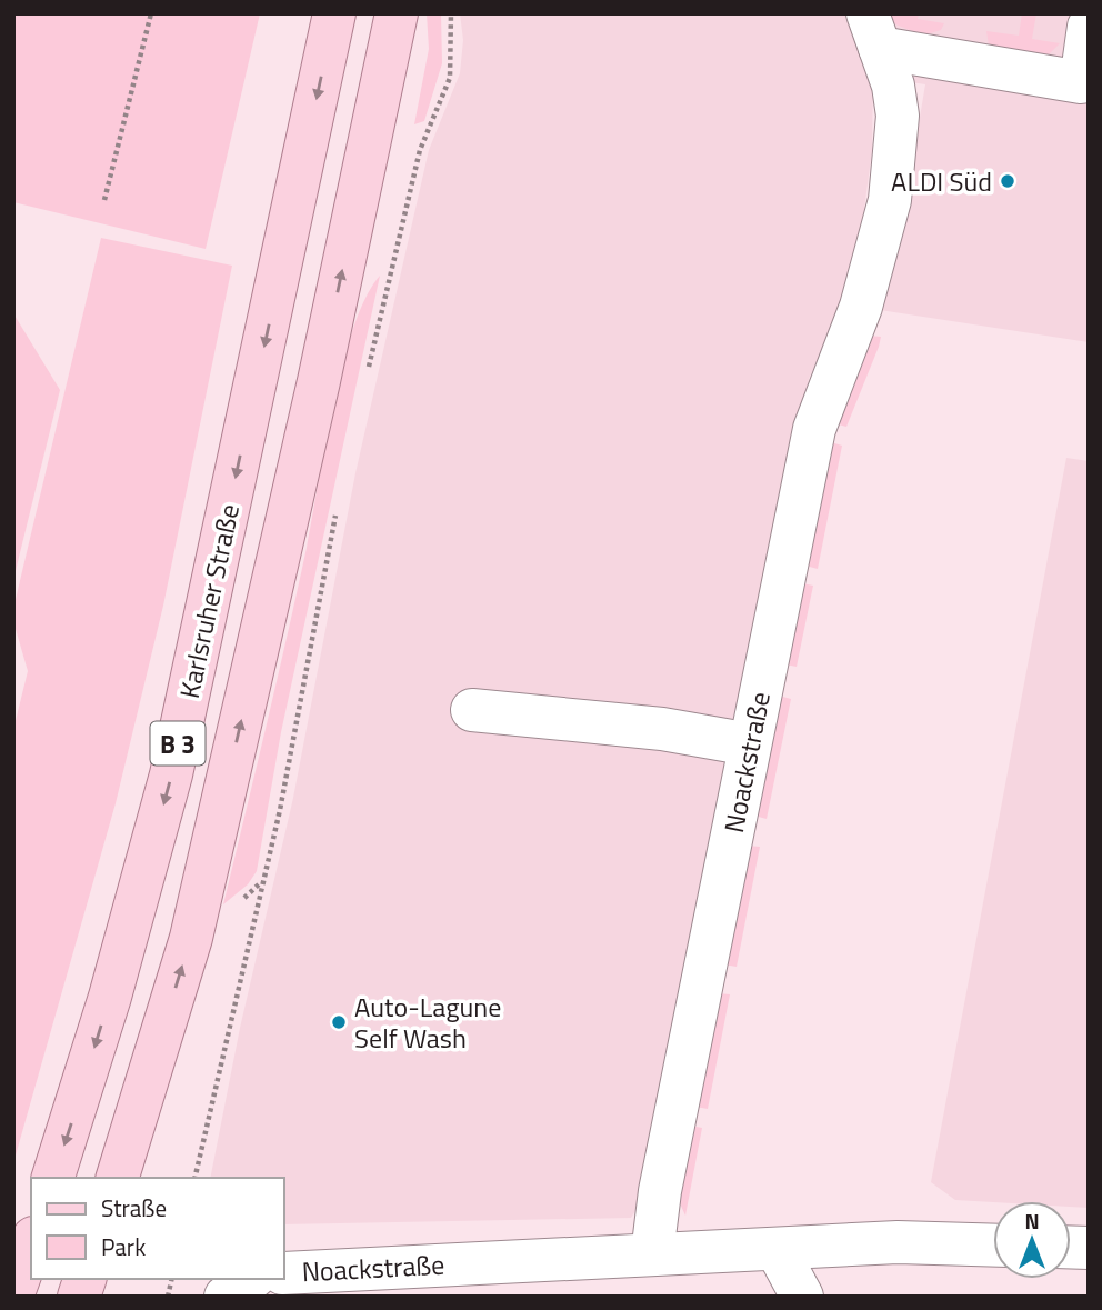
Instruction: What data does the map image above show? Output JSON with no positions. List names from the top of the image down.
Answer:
{
  "streets": {
    "main road": ["Karlsruher Straße", "B 3"],
    "street": ["Noackstraße"]
  },
  "places": ["ALDI Süd", "Auto-Lagune Self Wash"],
  "legend": ["Straße", "Park"],
  "north": "top"
}
